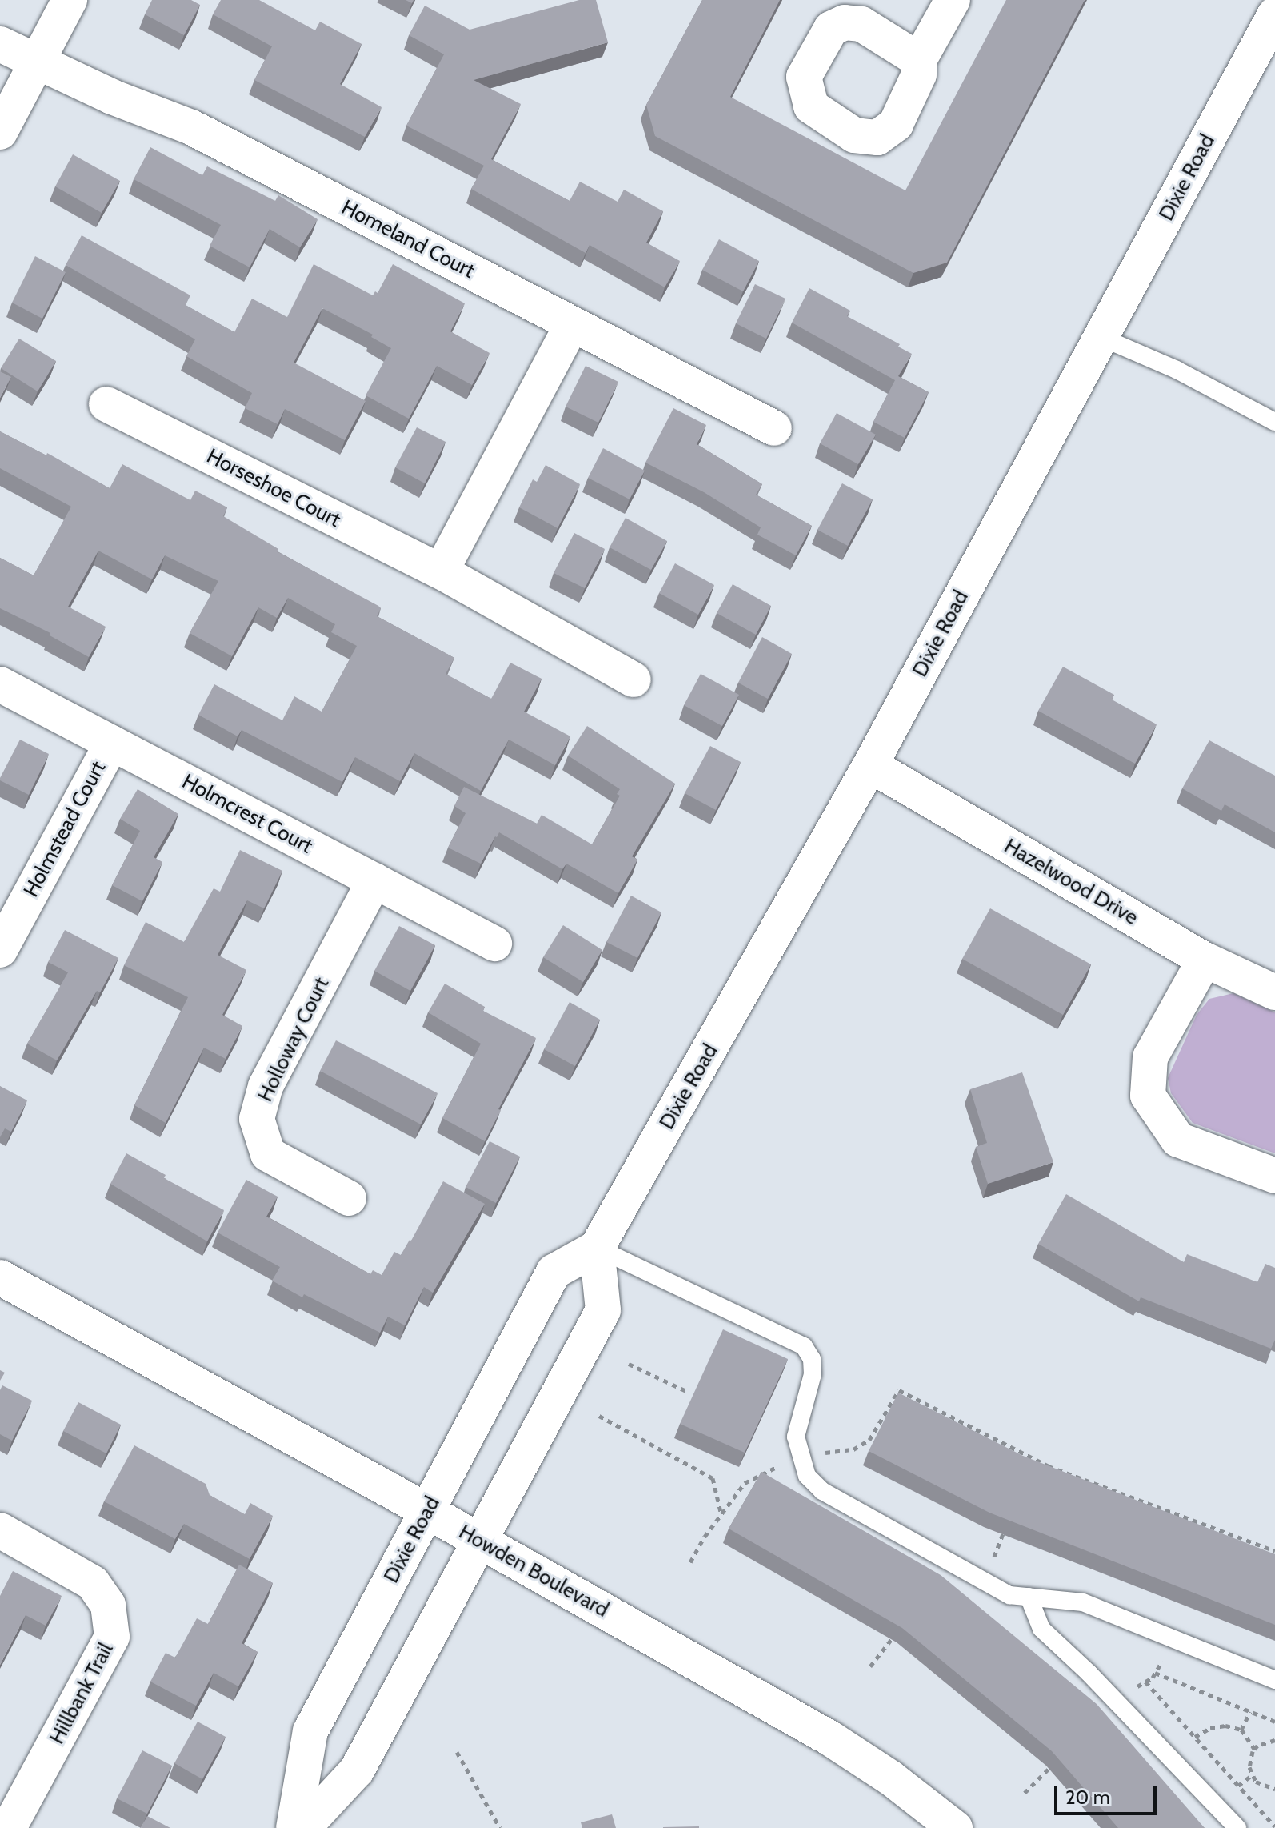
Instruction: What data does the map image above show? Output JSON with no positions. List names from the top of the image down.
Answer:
{
  "streets": {
    "street": [
      "Dixie Road",
      "Homeland Court",
      "Horseshoe Court",
      "Holmcrest Court",
      "Holmstead Court",
      "Hazelwood Drive",
      "Holloway Court",
      "Howden Boulevard",
      "Hillbank Trail"
    ]
  },
  "crossings": [
    ["Dixie Road", "Hazelwood Drive"],
    ["Dixie Road", "Howden Boulevard"],
    ["Holmcrest Court", "Holmstead Court"],
    ["Holmcrest Court", "Holloway Court"]
  ],
  "scale_bar": "20 m"
}
